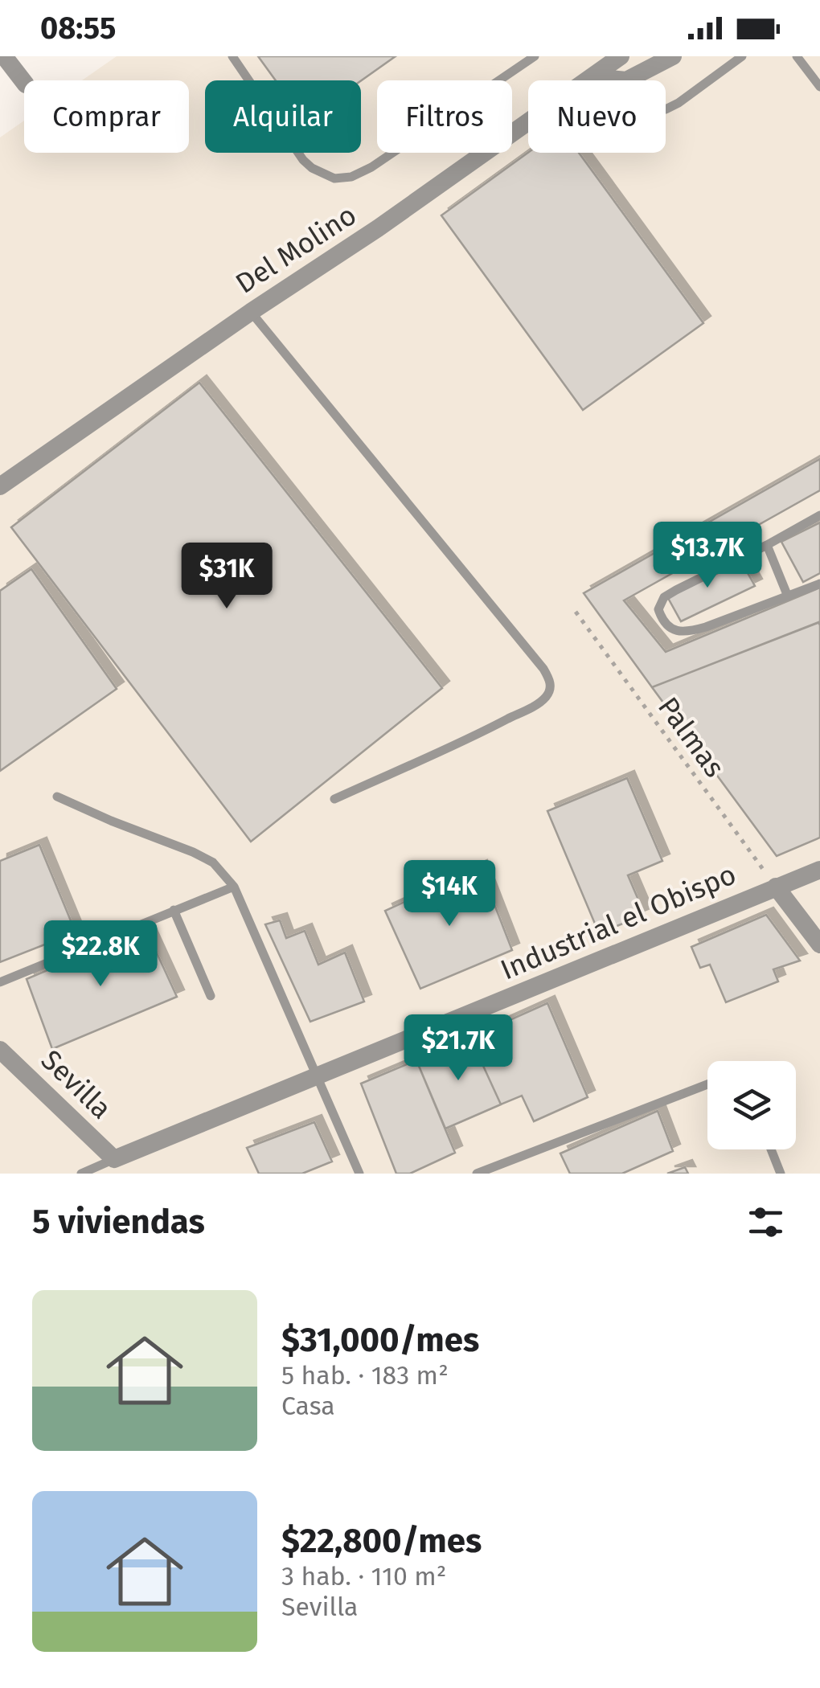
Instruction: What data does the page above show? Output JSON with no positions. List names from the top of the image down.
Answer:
{
  "streets": {
    "street": ["Del Molino", "Industrial el Obispo", "Sevilla"],
    "path": ["Palmas"]
  },
  "crossings": [
    ["Palmas", "Industrial el Obispo"],
    ["Industrial el Obispo", "Sevilla"]
  ],
  "page": {
    "status": "08:55",
    "chip": [
      "Comprar",
      "Alquilar",
      "Filtros",
      "Nuevo"
    ],
    "price": [
      "$13.7K",
      "$31K",
      "$14K",
      "$22.8K",
      "$21.7K"
    ],
    "heading": "5 viviendas",
    "list": [
      {
        "name": "$31,000/mes",
        "note": "5 hab. · 183 m² · Casa"
      },
      {
        "name": "$22,800/mes",
        "note": "3 hab. · 110 m² · Sevilla"
      }
    ]
  }
}
